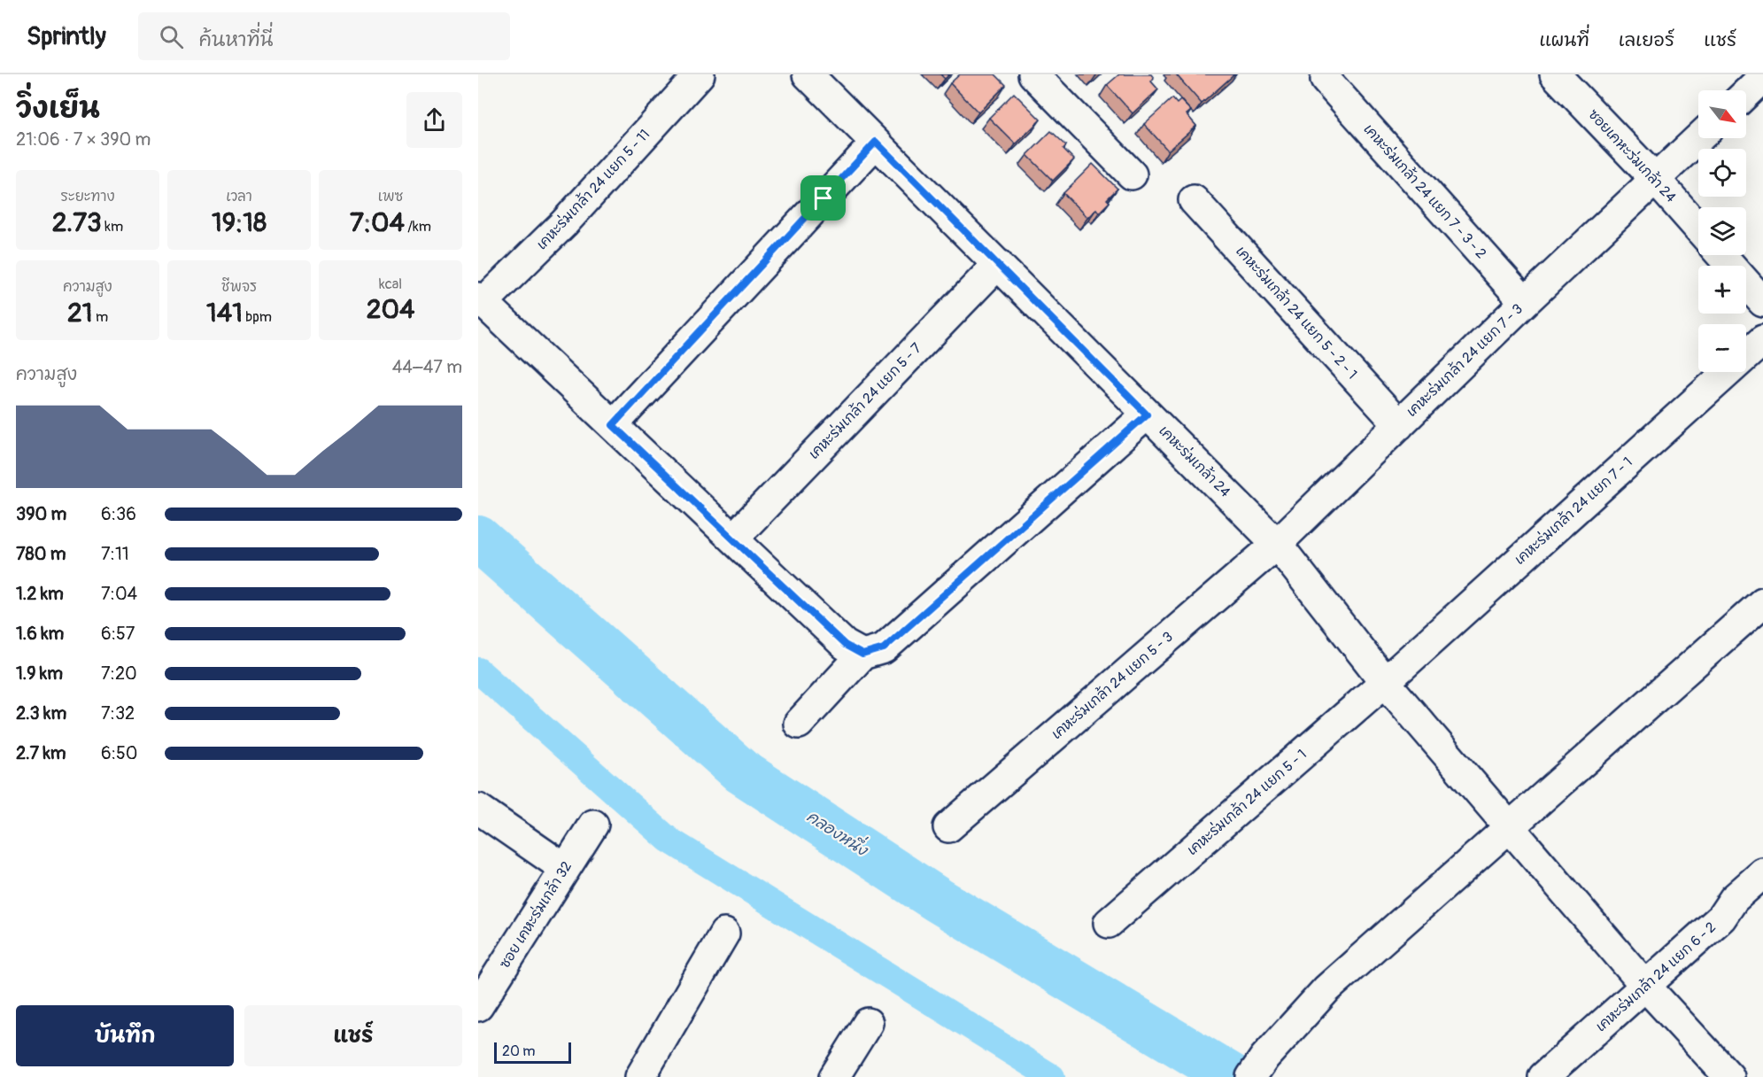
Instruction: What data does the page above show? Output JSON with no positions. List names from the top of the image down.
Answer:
{
  "streets": {
    "street": [
      "ซอยเคหะร่มเกล้า 24",
      "เคหะร่มเกล้า 24 แยก 5 - 11",
      "เคหะร่มเกล้า 24 แยก 7 - 3 - 2",
      "เคหะร่มเกล้า 24 แยก 5 - 2 - 1",
      "เคหะร่มเกล้า 24 แยก 7 - 3",
      "เคหะร่มเกล้า 24 แยก 5 - 7",
      "เคหะร่มเกล้า 24",
      "เคหะร่มเกล้า 24 แยก 7 - 1",
      "เคหะร่มเกล้า 24 แยก 5 - 3",
      "เคหะร่มเกล้า 24 แยก 5 - 1",
      "ซอย เคหะร่มเกล้า 32",
      "เคหะร่มเกล้า 24 แยก 6 - 2"
    ]
  },
  "crossings": [
    ["ซอยเคหะร่มเกล้า 24", "เคหะร่มเกล้า 24 แยก 7 - 3"],
    ["เคหะร่มเกล้า 24 แยก 7 - 3 - 2", "เคหะร่มเกล้า 24 แยก 7 - 3"],
    ["เคหะร่มเกล้า 24 แยก 5 - 2 - 1", "เคหะร่มเกล้า 24 แยก 7 - 3"],
    ["เคหะร่มเกล้า 24 แยก 7 - 3", "เคหะร่มเกล้า 24"],
    ["เคหะร่มเกล้า 24 แยก 7 - 3", "เคหะร่มเกล้า 24 แยก 5 - 3"],
    ["เคหะร่มเกล้า 24 แยก 5 - 7", "เคหะร่มเกล้า 24"],
    ["เคหะร่มเกล้า 24", "เคหะร่มเกล้า 24 แยก 7 - 1"],
    ["เคหะร่มเกล้า 24", "เคหะร่มเกล้า 24 แยก 5 - 3"],
    ["เคหะร่มเกล้า 24", "เคหะร่มเกล้า 24 แยก 5 - 1"],
    ["เคหะร่มเกล้า 24", "เคหะร่มเกล้า 24 แยก 6 - 2"],
    ["เคหะร่มเกล้า 24 แยก 7 - 1", "เคหะร่มเกล้า 24 แยก 5 - 1"]
  ],
  "water": ["คลองหนึ่ง"],
  "scale_bar": "20 m",
  "north": "bottom right",
  "page": {
    "header": "Sprintly",
    "search": "ค้นหาที่นี่",
    "nav": ["แผนที่", "เลเยอร์", "แชร์"],
    "heading": ["วิ่งเย็น", "21:06 · 7 × 390 m"],
    "map_buttons": ["+", "−"],
    "stats": [
      ["ระยะทาง", "2.73 km"],
      ["เวลา", "19:18"],
      ["เพซ", "7:04 /km"],
      ["ความสูง", "21 m"],
      ["ชีพจร", "141 bpm"],
      ["kcal", "204"]
    ],
    "chart": ["ความสูง", "44–47 m"],
    "list": [
      {
        "name": "390 m",
        "note": "6:36"
      },
      {
        "name": "780 m",
        "note": "7:11"
      },
      {
        "name": "1.2 km",
        "note": "7:04"
      },
      {
        "name": "1.6 km",
        "note": "6:57"
      },
      {
        "name": "1.9 km",
        "note": "7:20"
      },
      {
        "name": "2.3 km",
        "note": "7:32"
      },
      {
        "name": "2.7 km",
        "note": "6:50"
      }
    ],
    "buttons": ["บันทึก", "แชร์"],
    "scale": "20 m"
  }
}
